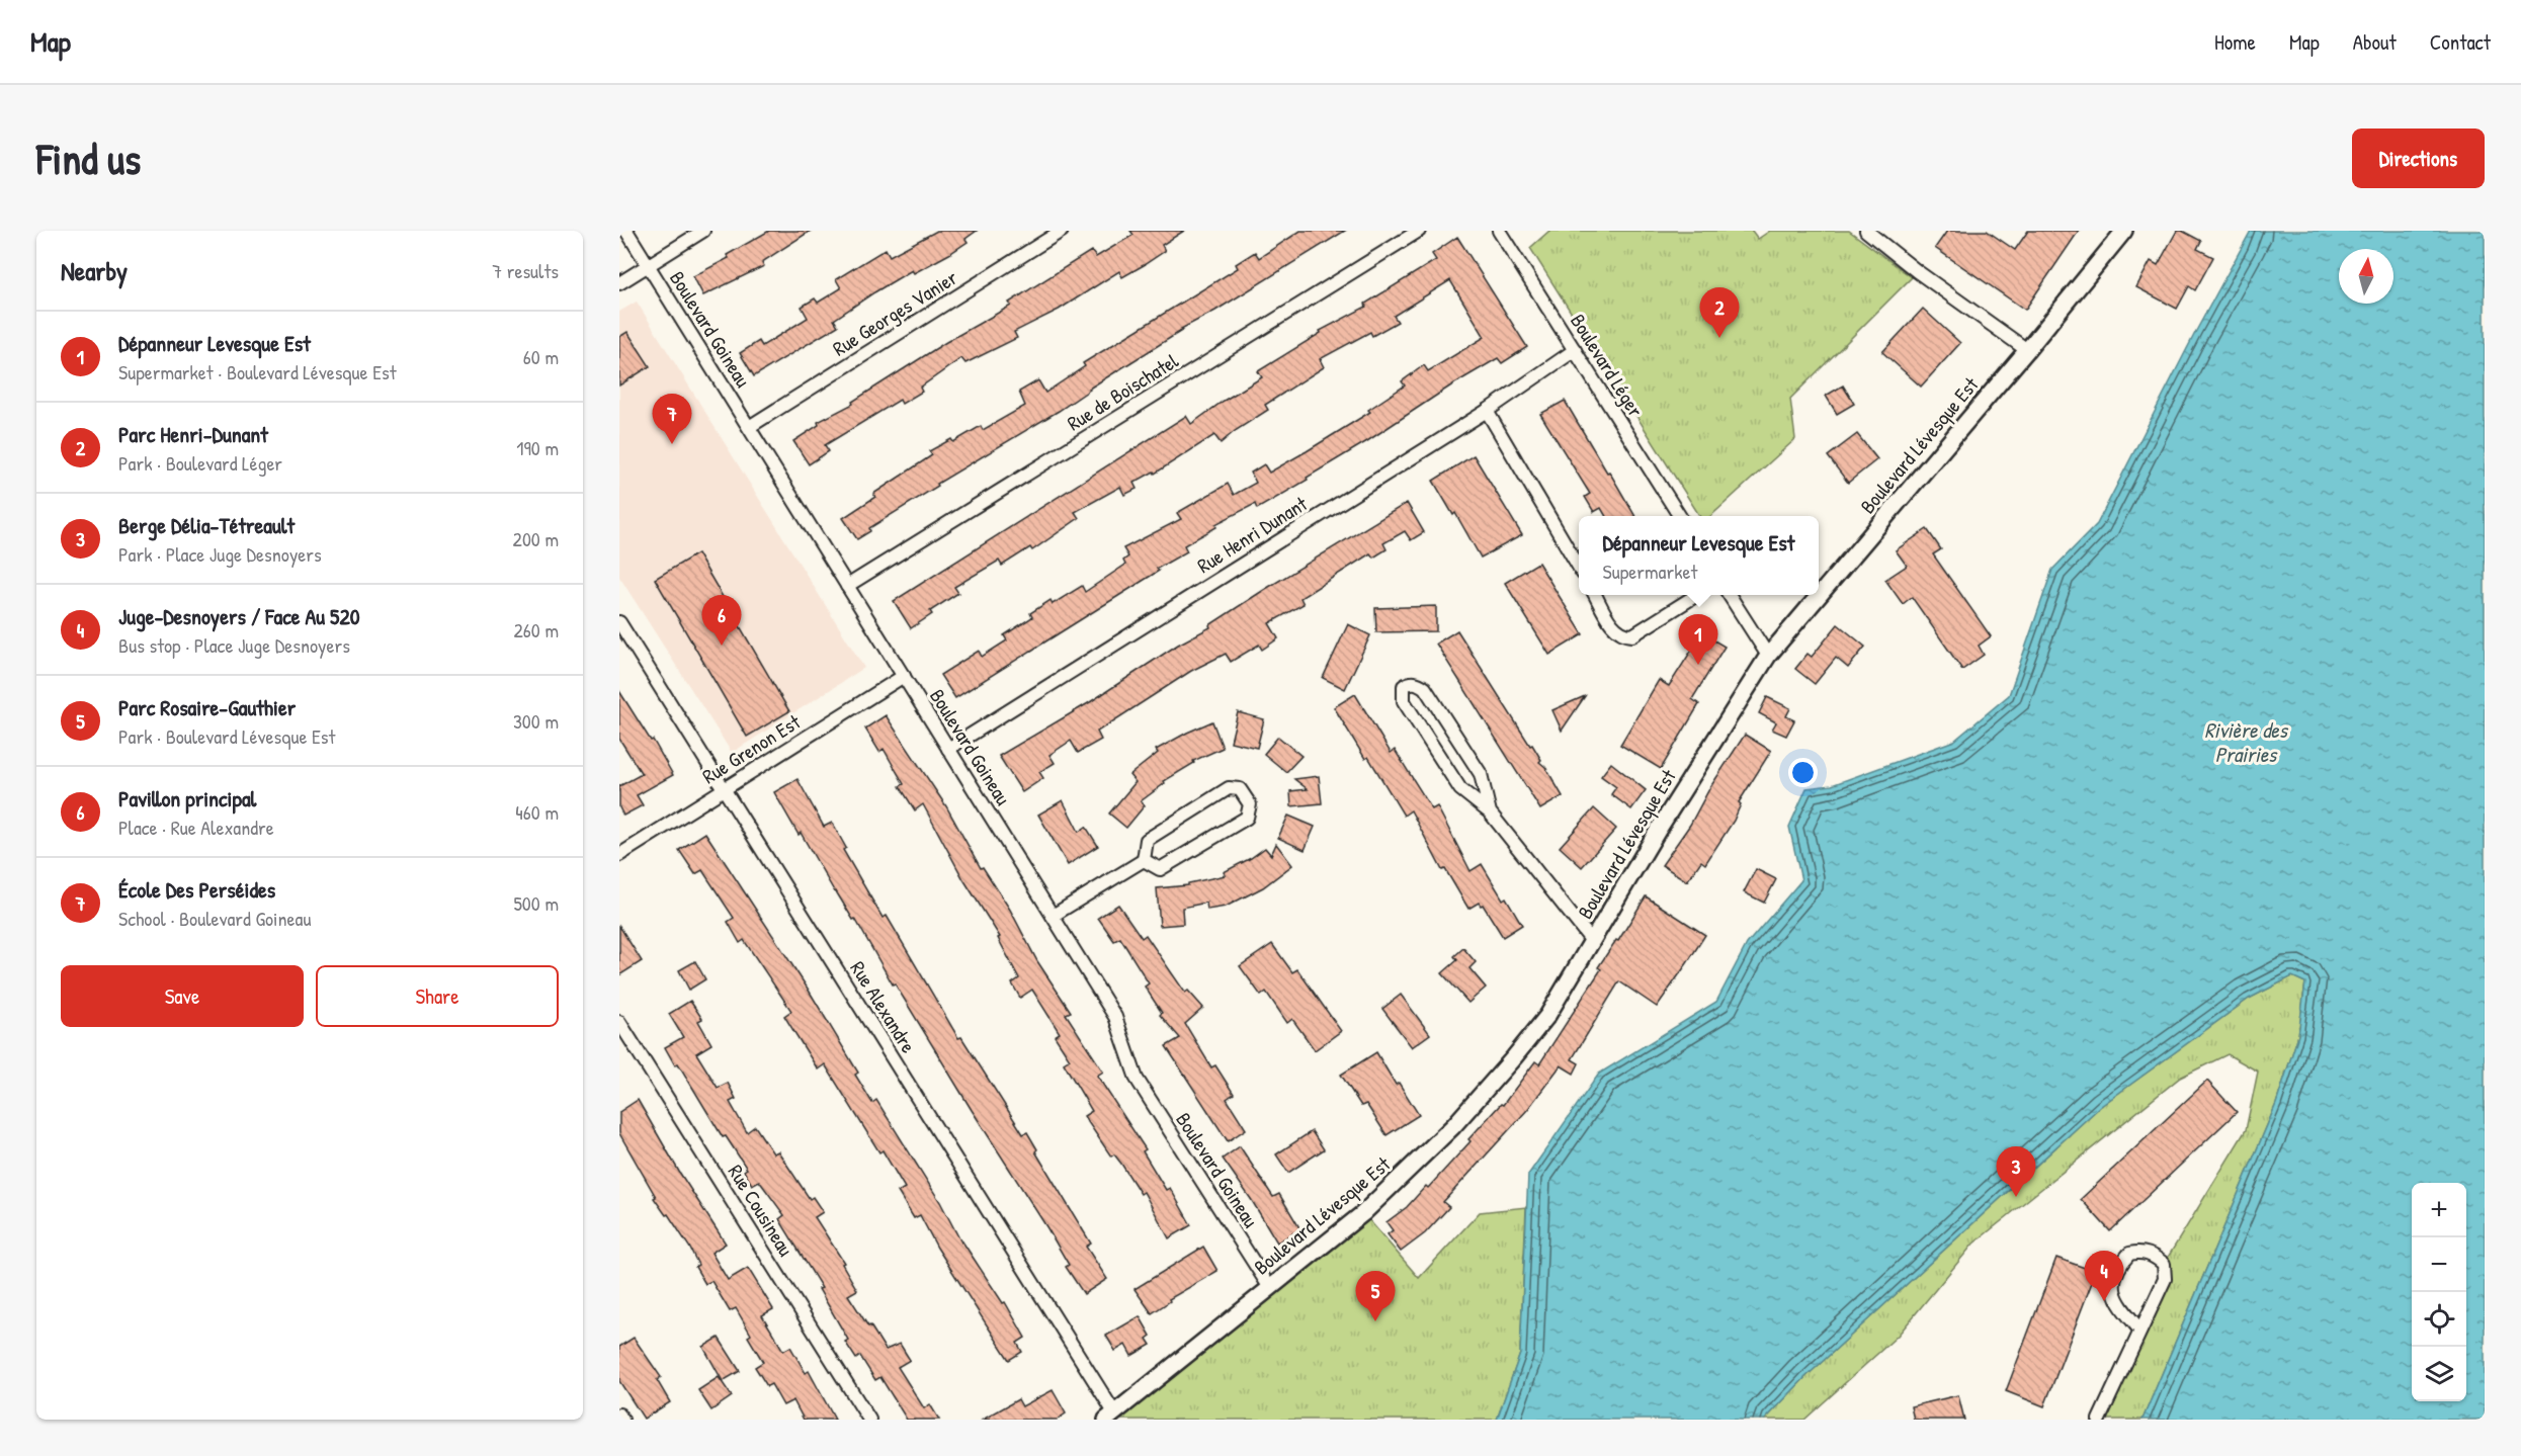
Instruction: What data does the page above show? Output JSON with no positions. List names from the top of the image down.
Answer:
{
  "streets": {
    "street": [
      "Rue Georges Vanier",
      "Boulevard Goineau",
      "Boulevard Léger",
      "Rue de Boischatel",
      "Boulevard Lévesque Est",
      "Rue Henri Dunant",
      "Rue Grenon Est",
      "Rue Alexandre",
      "Rue Cousineau"
    ]
  },
  "crossings": [
    ["Rue Georges Vanier", "Boulevard Goineau"],
    ["Boulevard Goineau", "Rue de Boischatel"],
    ["Boulevard Goineau", "Boulevard Lévesque Est"],
    ["Boulevard Goineau", "Rue Henri Dunant"],
    ["Boulevard Goineau", "Rue Grenon Est"],
    ["Boulevard Léger", "Rue Henri Dunant"],
    ["Boulevard Lévesque Est", "Rue Alexandre"],
    ["Rue Grenon Est", "Rue Alexandre"]
  ],
  "water": ["Rivière des Prairies"],
  "north": "top",
  "page": {
    "header": "Map",
    "nav": [
      "Home",
      "Map",
      "About",
      "Contact"
    ],
    "buttons": [
      "Directions",
      ["Save", "Share"]
    ],
    "title": "Find us",
    "heading": ["Nearby", "7 results"],
    "pins": [
      "2",
      "7",
      "6",
      "1",
      "3",
      "4",
      "5"
    ],
    "list": [
      {
        "mark": "1",
        "name": "Dépanneur Levesque Est",
        "note": "Supermarket · Boulevard Lévesque Est",
        "value": "60 m"
      },
      {
        "mark": "2",
        "name": "Parc Henri-Dunant",
        "note": "Park · Boulevard Léger",
        "value": "190 m"
      },
      {
        "mark": "3",
        "name": "Berge Délia-Tétreault",
        "note": "Park · Place Juge Desnoyers",
        "value": "200 m"
      },
      {
        "mark": "4",
        "name": "Juge-Desnoyers / Face Au 520",
        "note": "Bus stop · Place Juge Desnoyers",
        "value": "260 m"
      },
      {
        "mark": "5",
        "name": "Parc Rosaire-Gauthier",
        "note": "Park · Boulevard Lévesque Est",
        "value": "300 m"
      },
      {
        "mark": "6",
        "name": "Pavillon principal",
        "note": "Place · Rue Alexandre",
        "value": "460 m"
      },
      {
        "mark": "7",
        "name": "École Des Perséides",
        "note": "School · Boulevard Goineau",
        "value": "500 m"
      }
    ],
    "popup": ["Dépanneur Levesque Est", "Supermarket"],
    "map_buttons": ["+", "−"]
  }
}
